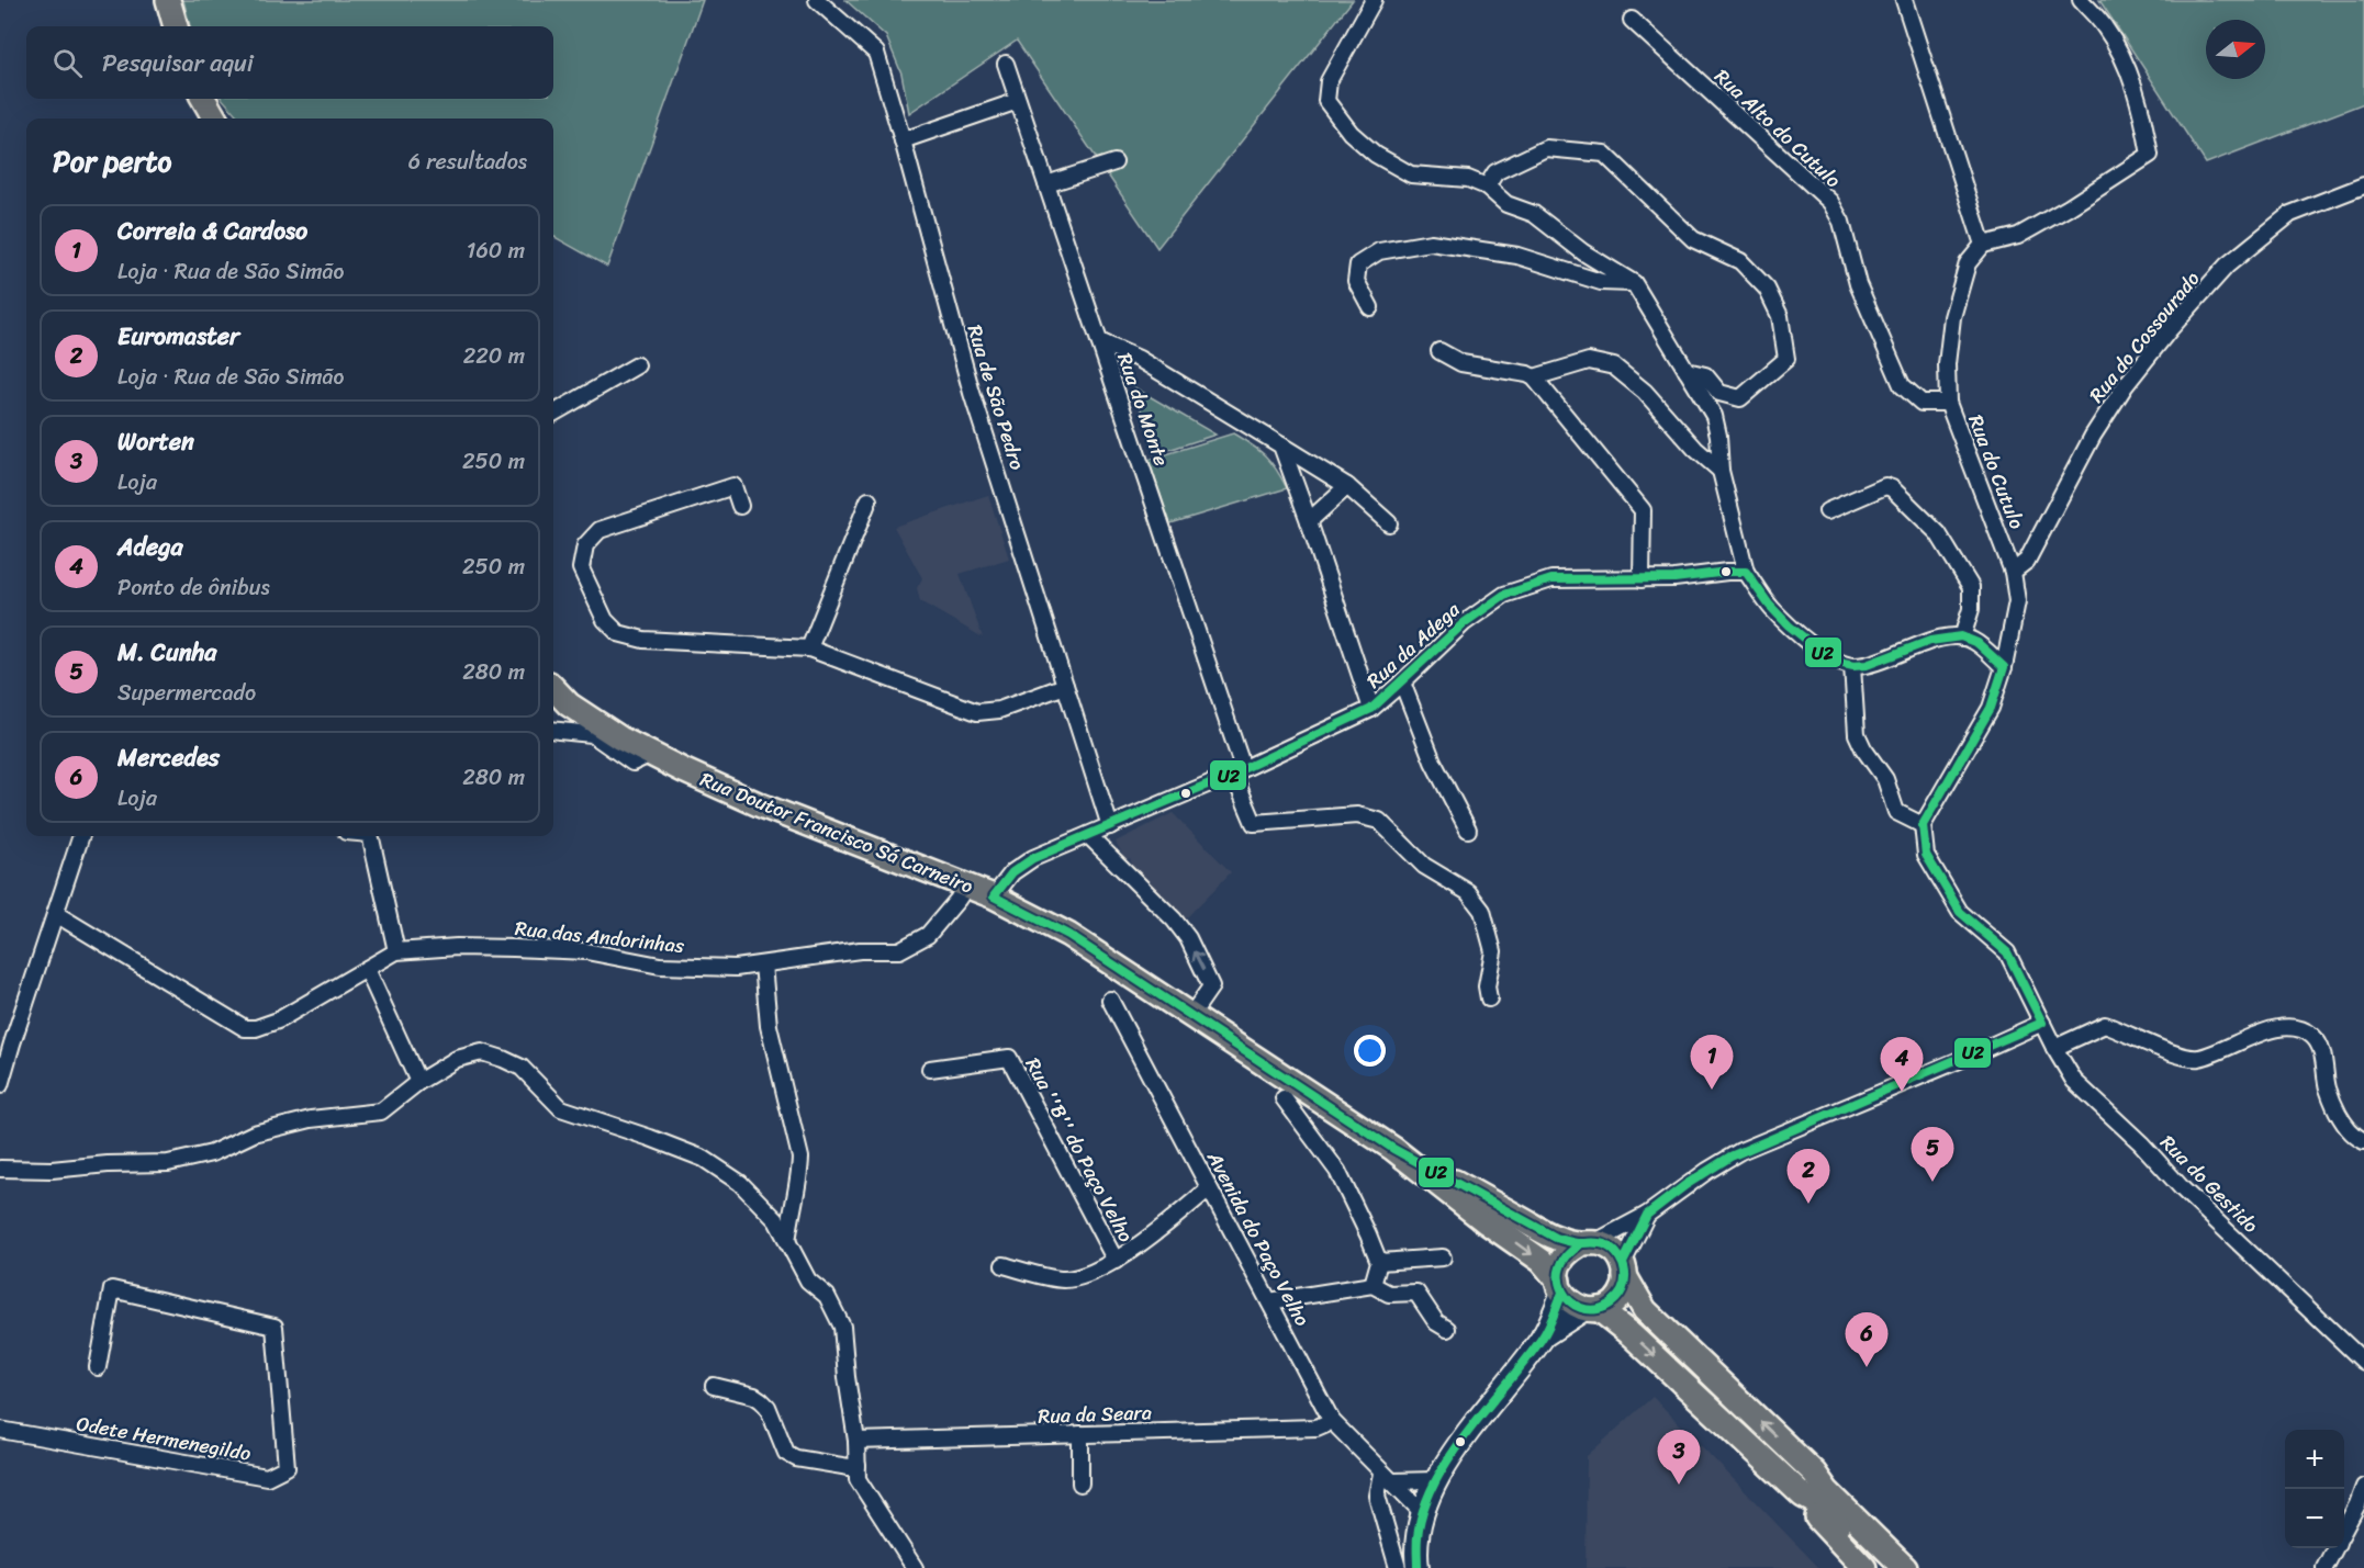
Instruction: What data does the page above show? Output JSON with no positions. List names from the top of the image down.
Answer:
{
  "streets": {
    "main road": ["Rua Doutor Francisco Sá Carneiro"],
    "street": [
      "Rua Alto do Cutulo",
      "Rua do Cossourado",
      "Rua de São Pedro",
      "Rua do Monte",
      "Rua do Cutulo",
      "Rua da Adega",
      "Rua das Andorinhas",
      "Rua ''B'' do Paço Velho",
      "Rua do Gestido",
      "Avenida do Paço Velho",
      "Rua da Seara",
      "Odete Hermenegildo"
    ]
  },
  "crossings": [
    ["Rua Alto do Cutulo", "Rua do Cutulo"],
    ["Rua do Cossourado", "Rua do Cutulo"],
    ["Rua de São Pedro", "Rua da Adega"],
    ["Rua do Monte", "Rua da Adega"],
    ["Rua da Adega", "Rua Doutor Francisco Sá Carneiro"],
    ["Rua Doutor Francisco Sá Carneiro", "Rua das Andorinhas"],
    ["Avenida do Paço Velho", "Rua da Seara"]
  ],
  "lines": ["transit line U2"],
  "north": "right",
  "page": {
    "search": "Pesquisar aqui",
    "heading": ["Por perto", "6 resultados"],
    "list": [
      {
        "mark": "1",
        "name": "Correia & Cardoso",
        "note": "Loja · Rua de São Simão",
        "value": "160 m"
      },
      {
        "mark": "2",
        "name": "Euromaster",
        "note": "Loja · Rua de São Simão",
        "value": "220 m"
      },
      {
        "mark": "3",
        "name": "Worten",
        "note": "Loja",
        "value": "250 m"
      },
      {
        "mark": "4",
        "name": "Adega",
        "note": "Ponto de ônibus",
        "value": "250 m"
      },
      {
        "mark": "5",
        "name": "M. Cunha",
        "note": "Supermercado",
        "value": "280 m"
      },
      {
        "mark": "6",
        "name": "Mercedes",
        "note": "Loja",
        "value": "280 m"
      }
    ],
    "pins": [
      "1",
      "4",
      "5",
      "2",
      "6",
      "3"
    ],
    "map_buttons": ["+", "−"]
  }
}
